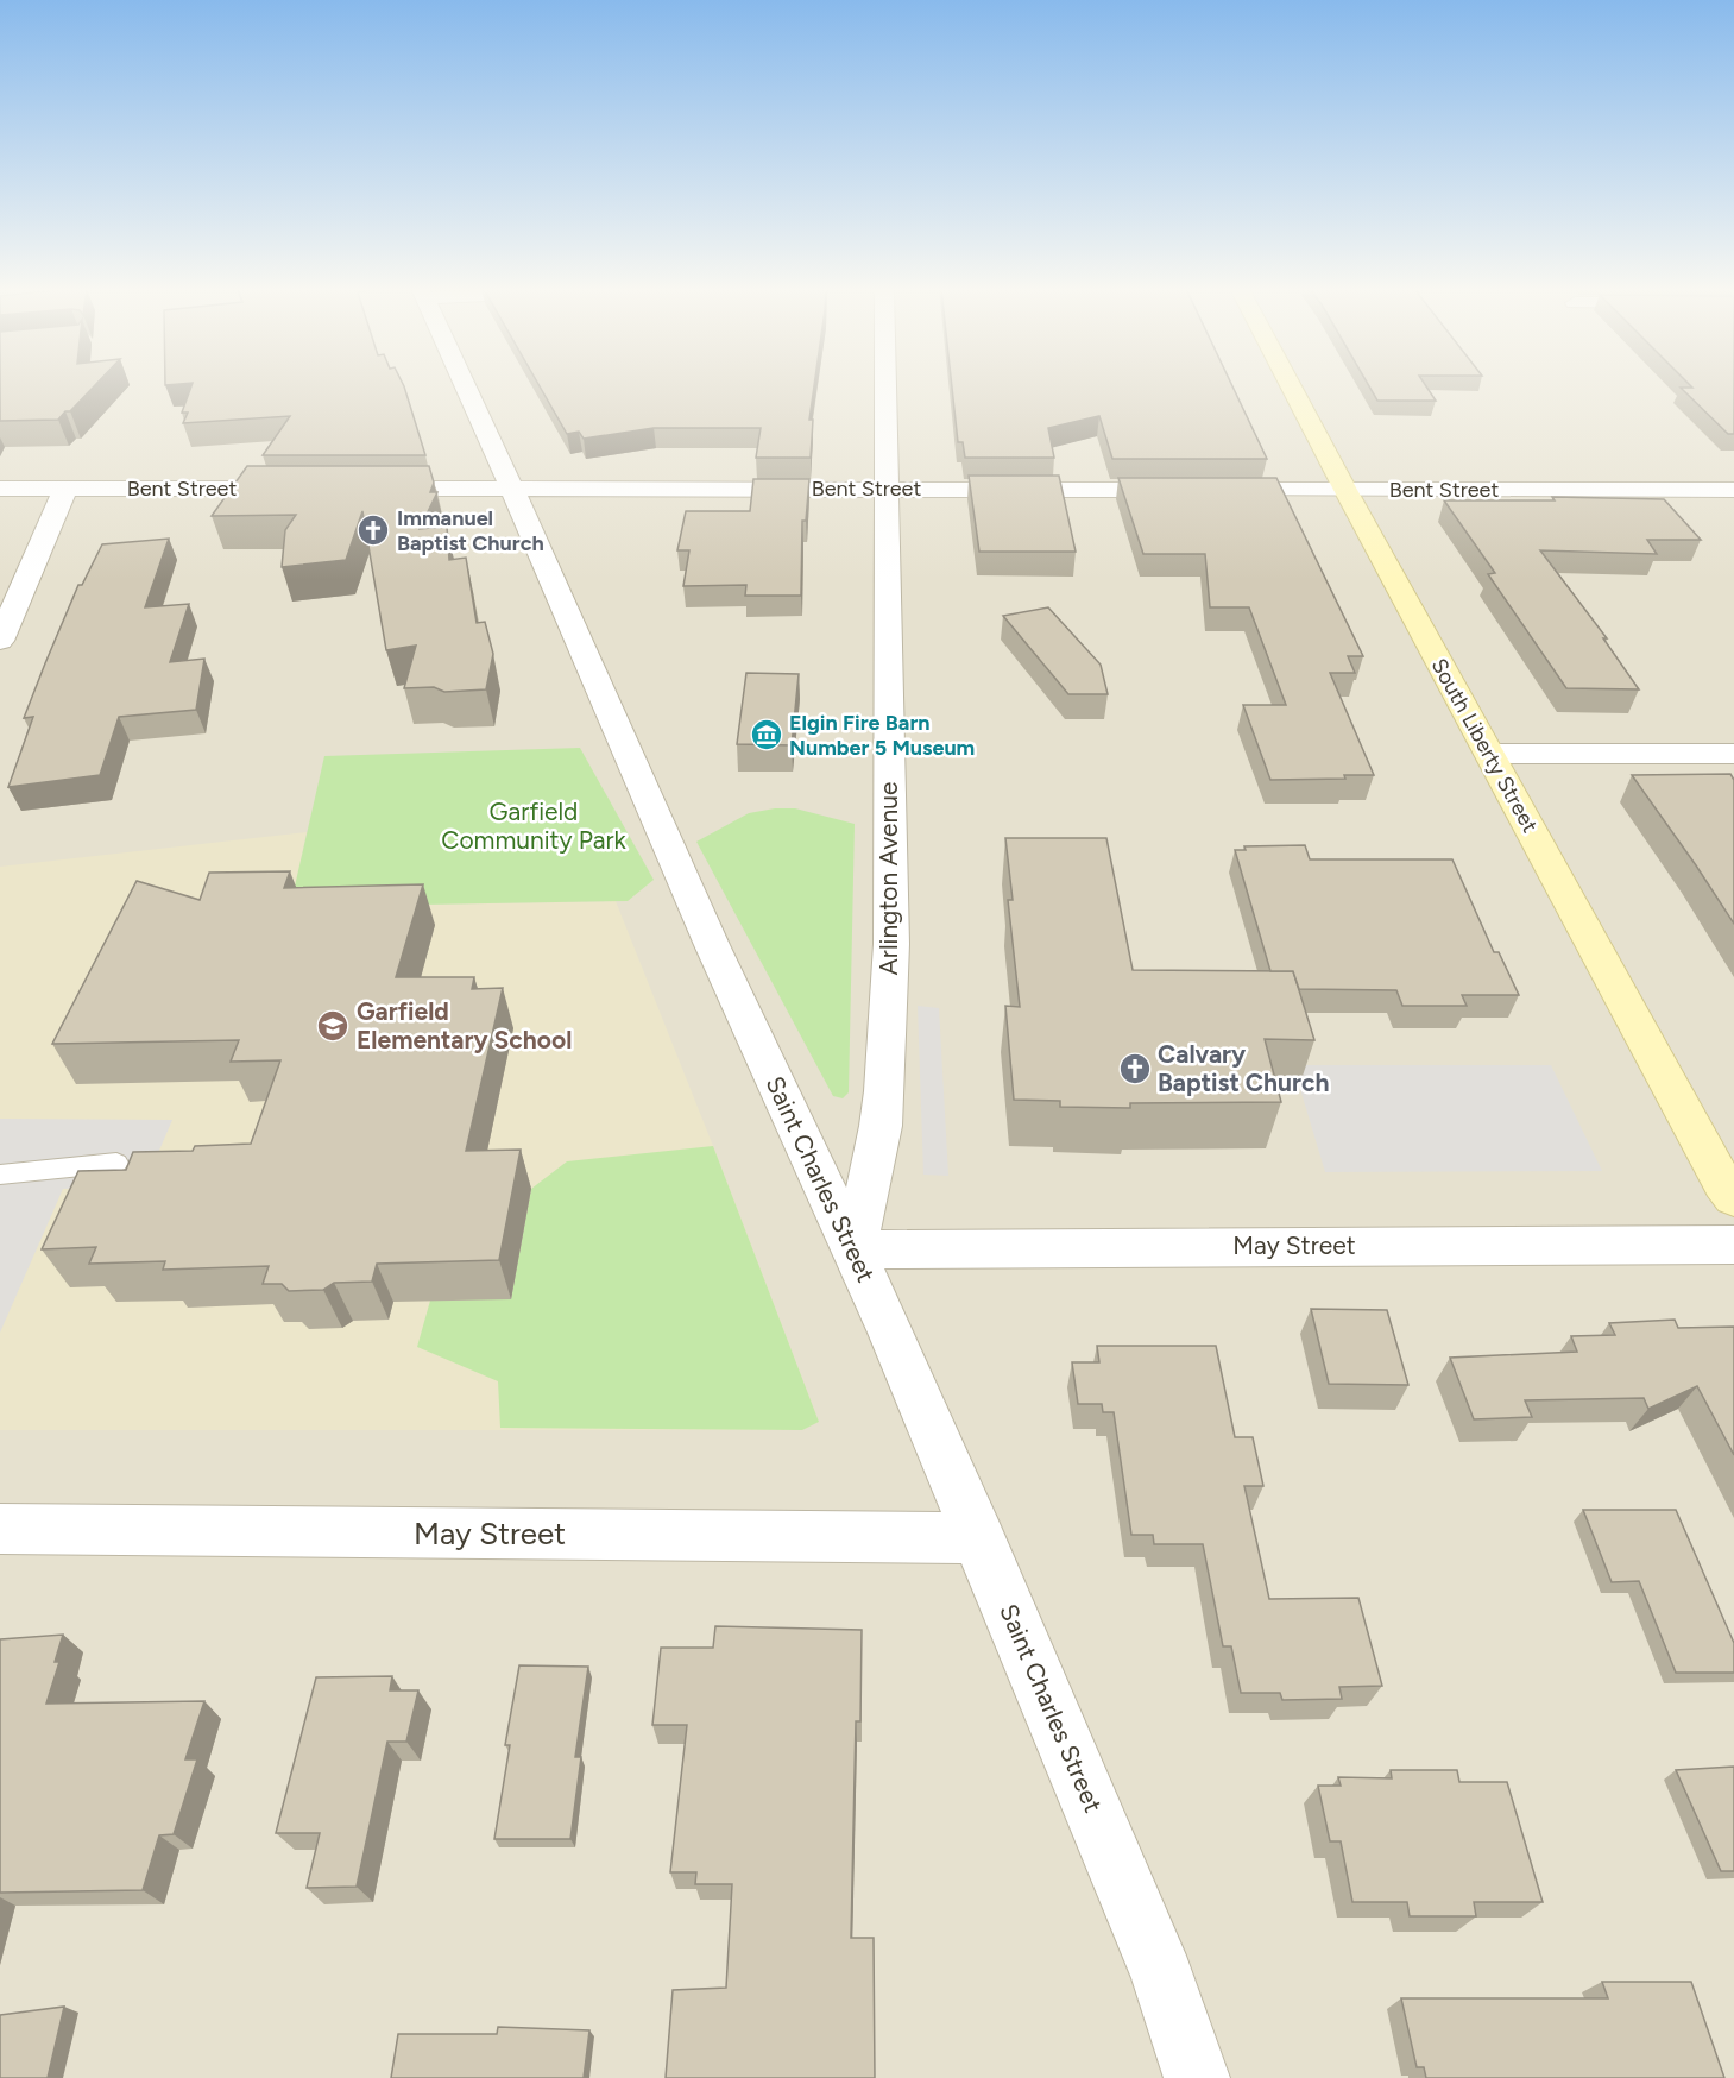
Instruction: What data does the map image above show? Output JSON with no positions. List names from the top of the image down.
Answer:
{
  "streets": {
    "main road": ["South Liberty Street"],
    "street": [
      "Bent Street",
      "Arlington Avenue",
      "Saint Charles Street",
      "May Street"
    ]
  },
  "crossings": [
    ["Bent Street", "South Liberty Street"],
    ["Bent Street", "Arlington Avenue"],
    ["Bent Street", "Saint Charles Street"],
    ["Arlington Avenue", "Saint Charles Street"],
    ["Arlington Avenue", "May Street"],
    ["Saint Charles Street", "May Street"]
  ],
  "parks": ["Garfield Community Park"],
  "places": {
    "church": ["Immanuel Baptist Church", "Calvary Baptist Church"],
    "museum": ["Elgin Fire Barn Number 5 Museum"],
    "school or university": ["Garfield Elementary School"]
  }
}
